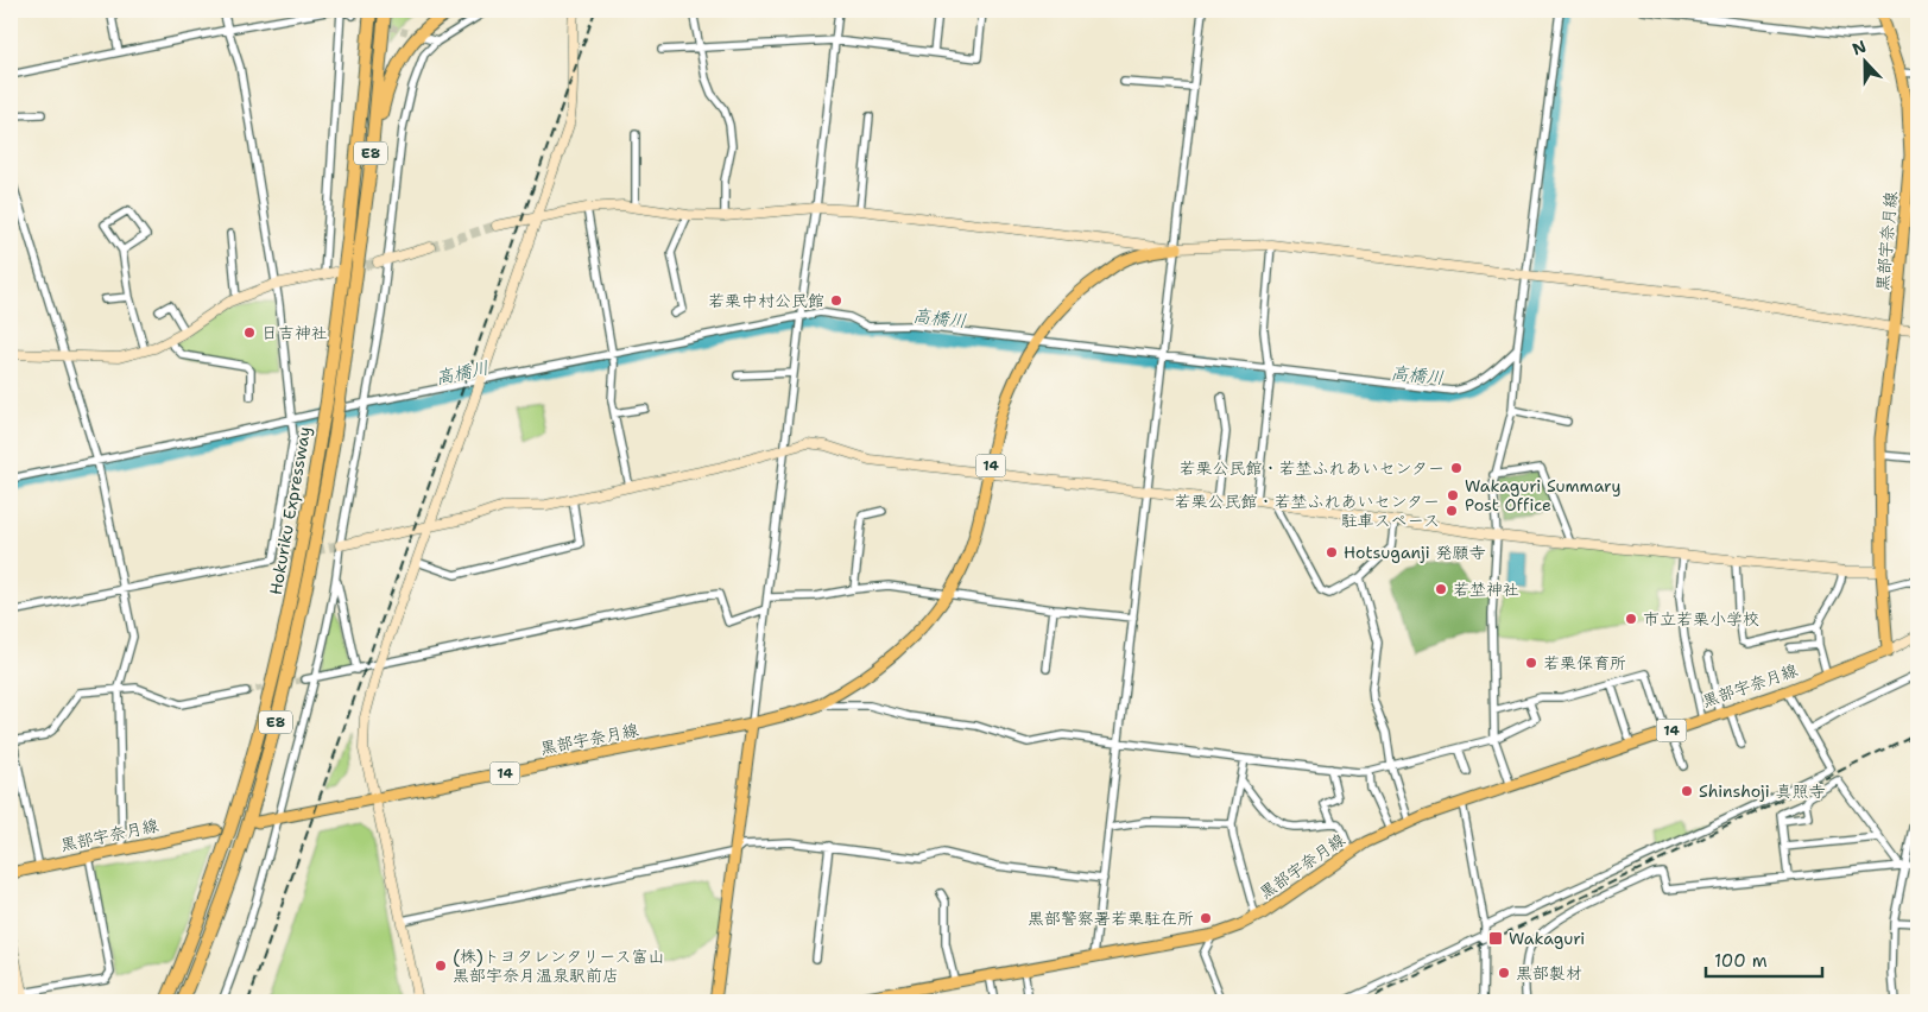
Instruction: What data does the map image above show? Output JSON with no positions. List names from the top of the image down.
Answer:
{
  "streets": {
    "highway": ["E8", "Hokuriku Expressway"],
    "main road": ["黒部宇奈月線", "14"]
  },
  "water": ["高橋川"],
  "places": {
    "other": [
      "若栗中村公民館",
      "日吉神社",
      "若栗公民館・若埜ふれあいセンター",
      "Wakaguri Summary Post Office",
      "若栗公民館・若埜ふれあいセンター 駐車スペース",
      "Hotsuganji 発願寺",
      "若埜神社",
      "市立若栗小学校",
      "若栗保育所",
      "Shinshoji 真照寺",
      "黒部警察署若栗駐在所",
      "(株)トヨタレンタリース富山 黒部宇奈月温泉駅前店",
      "黒部製材"
    ],
    "transit": ["Wakaguri"]
  },
  "scale_bar": "100 m",
  "north": "top"
}
